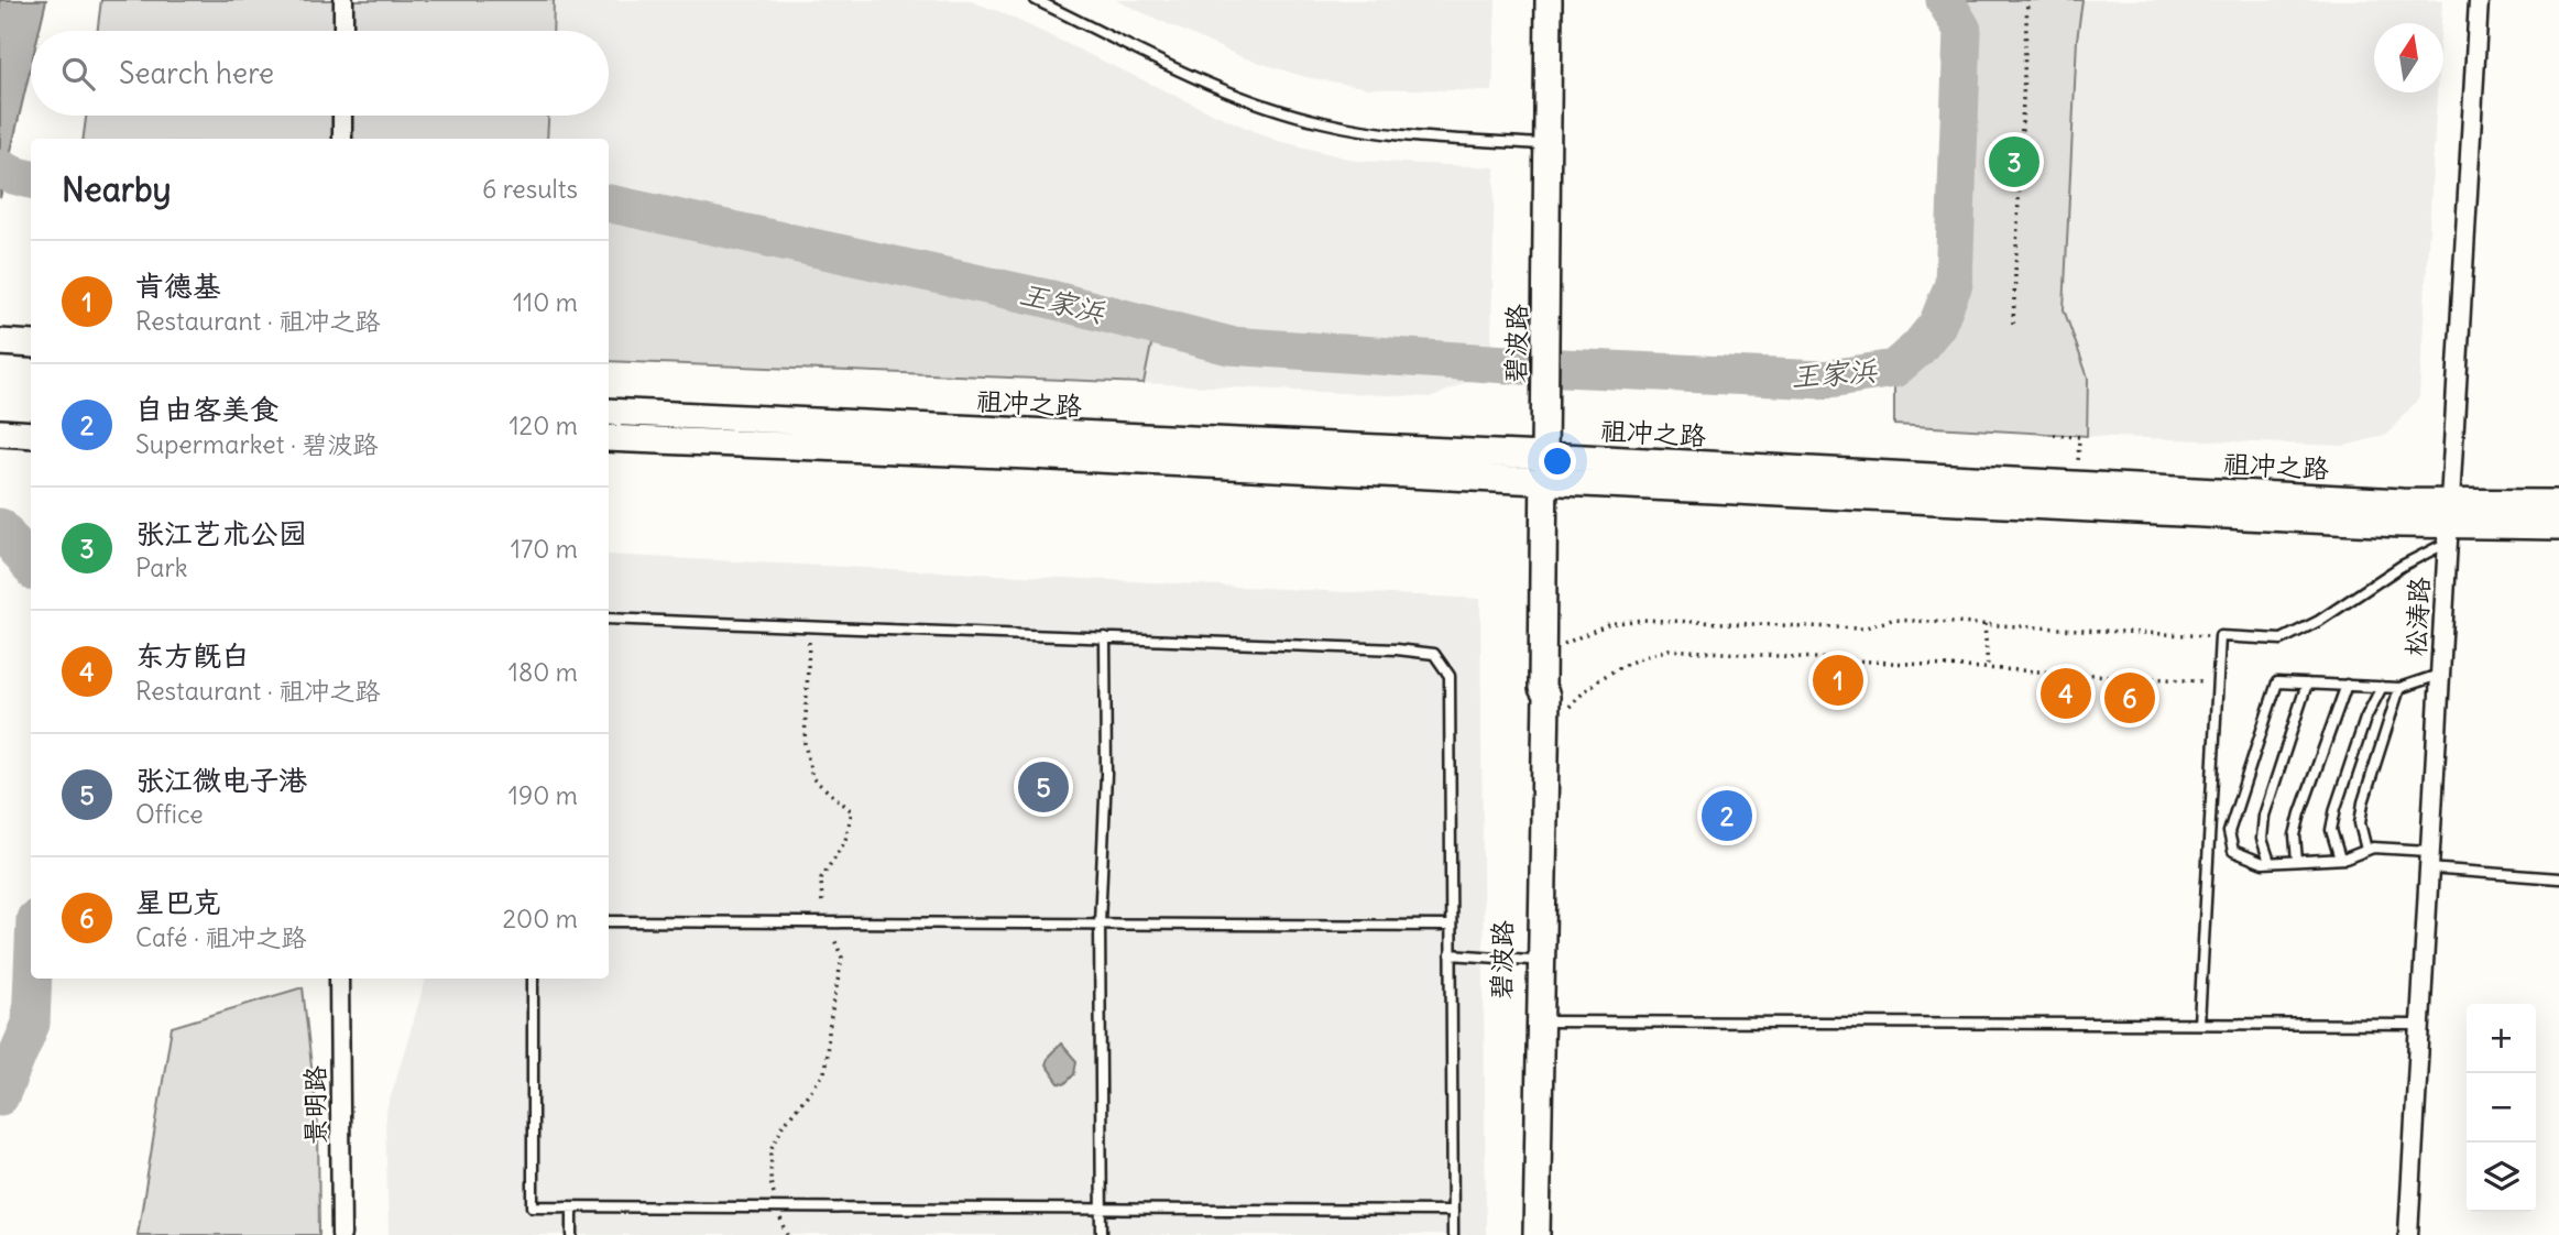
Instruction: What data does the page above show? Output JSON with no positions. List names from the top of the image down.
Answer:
{
  "streets": {
    "main road": ["碧波路", "祖冲之路"],
    "street": ["松涛路", "景明路"]
  },
  "crossings": [
    ["碧波路", "祖冲之路"],
    ["祖冲之路", "松涛路"]
  ],
  "water": ["王家浜"],
  "north": "top",
  "page": {
    "search": "Search here",
    "pins": [
      "3",
      "1",
      "4",
      "6",
      "5",
      "2"
    ],
    "heading": ["Nearby", "6 results"],
    "list": [
      {
        "mark": "1",
        "name": "肯德基",
        "note": "Restaurant · 祖冲之路",
        "value": "110 m"
      },
      {
        "mark": "2",
        "name": "自由客美食",
        "note": "Supermarket · 碧波路",
        "value": "120 m"
      },
      {
        "mark": "3",
        "name": "张江艺术公园",
        "note": "Park",
        "value": "170 m"
      },
      {
        "mark": "4",
        "name": "东方既白",
        "note": "Restaurant · 祖冲之路",
        "value": "180 m"
      },
      {
        "mark": "5",
        "name": "张江微电子港",
        "note": "Office",
        "value": "190 m"
      },
      {
        "mark": "6",
        "name": "星巴克",
        "note": "Café · 祖冲之路",
        "value": "200 m"
      }
    ],
    "map_buttons": ["+", "−"]
  }
}
